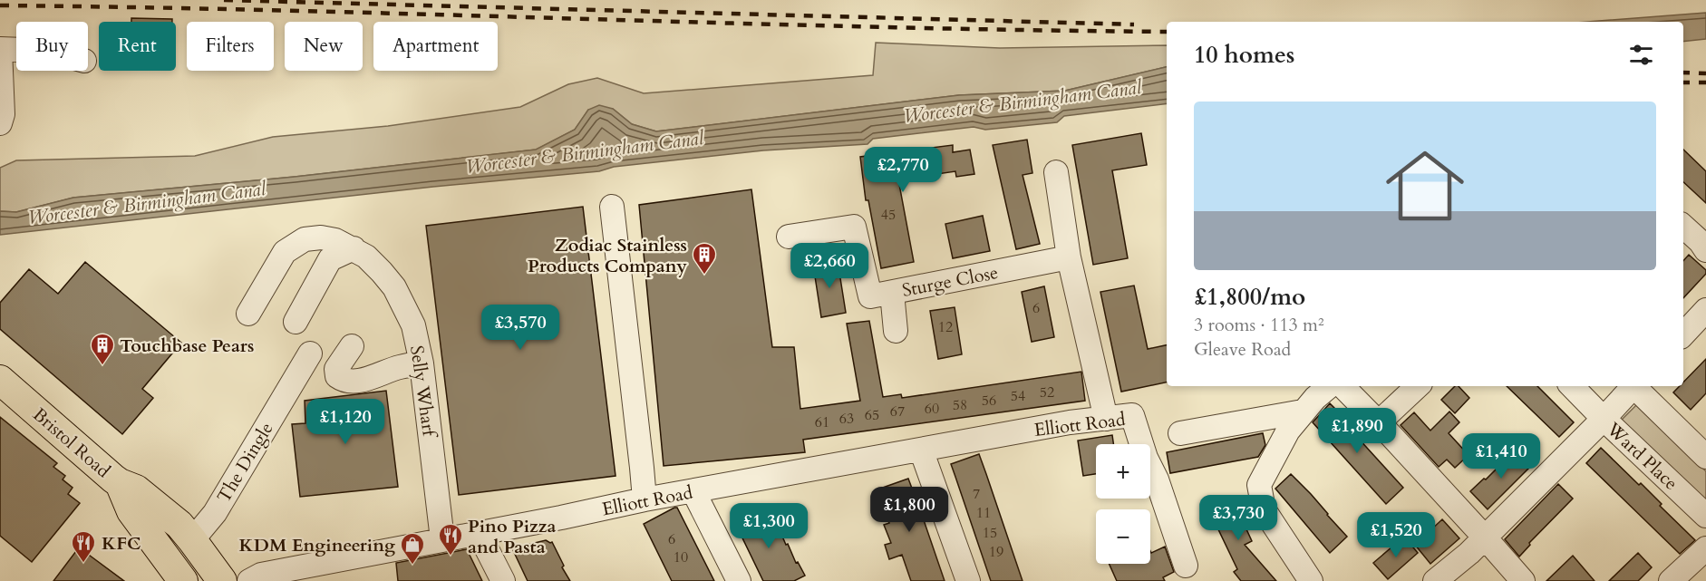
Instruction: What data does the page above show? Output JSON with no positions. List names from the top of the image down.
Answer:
{
  "streets": {
    "main road": ["Bristol Road"],
    "street": [
      "Sturge Close",
      "Selly Wharf",
      "Elliott Road",
      "Ward Place",
      "The Dingle"
    ]
  },
  "crossings": [
    ["Selly Wharf", "Elliott Road"],
    ["Bristol Road", "The Dingle"]
  ],
  "water": ["Worcester & Birmingham Canal"],
  "places": {
    "building": ["Zodiac Stainless Products Company", "Touchbase Pears"],
    "restaurant": ["Pino Pizza and Pasta", "KFC"],
    "shop": ["KDM Engineering"]
  },
  "house_numbers": [
    "45",
    "6",
    "12",
    "52",
    "54",
    "56",
    "58",
    "60",
    "67",
    "65",
    "63",
    "61",
    "7",
    "11",
    "15",
    "6",
    "19",
    "10"
  ],
  "page": {
    "chip": [
      "Buy",
      "Rent",
      "Filters",
      "New",
      "Apartment"
    ],
    "heading": "10 homes",
    "list": [
      {
        "name": "£1,800/mo",
        "note": "3 rooms · 113 m² · Gleave Road"
      }
    ],
    "price": [
      "£2,770",
      "£2,660",
      "£3,570",
      "£1,120",
      "£1,890",
      "£1,410",
      "£1,800",
      "£3,730",
      "£1,300",
      "£1,520"
    ],
    "map_buttons": ["+", "−"]
  }
}
